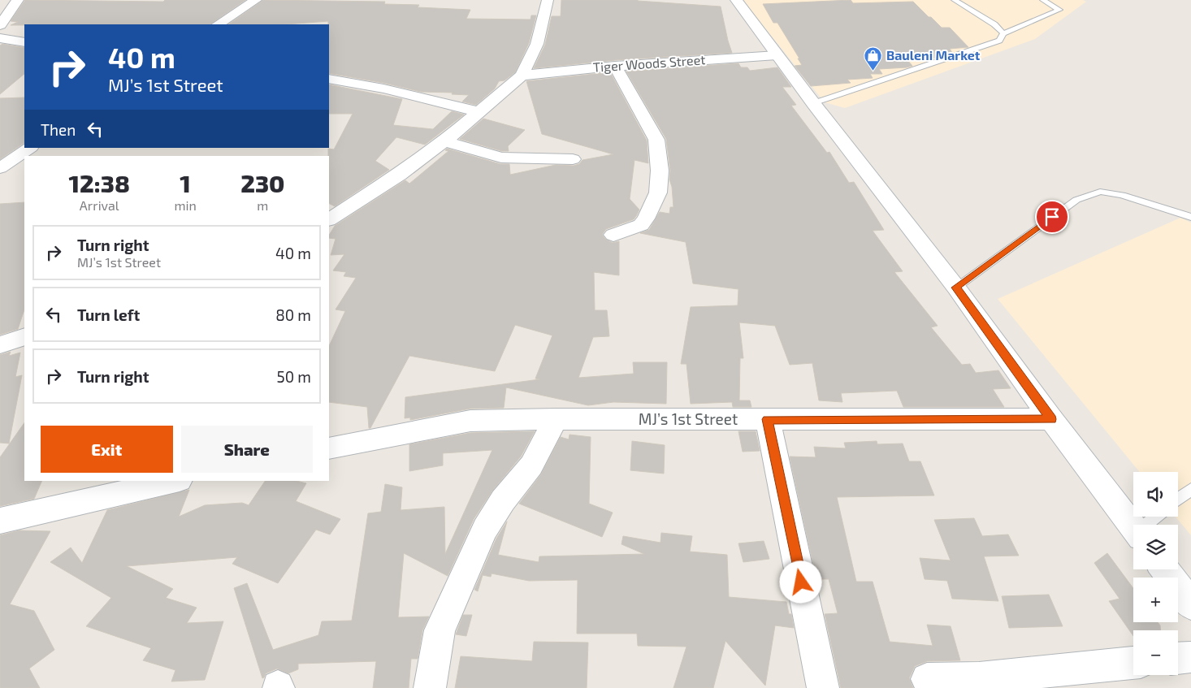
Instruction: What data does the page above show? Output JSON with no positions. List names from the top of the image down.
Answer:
{
  "streets": {
    "street": ["Tiger Woods Street", "MJ’s 1st Street"]
  },
  "places": {
    "shop": ["Bauleni Market"]
  },
  "page": {
    "turn": ["40 m", "MJ’s 1st Street"],
    "then": "Then",
    "eta": [
      "12:38",
      "Arrival",
      "1",
      "min",
      "230",
      "m"
    ],
    "list": [
      {
        "name": "Turn right",
        "note": "MJ’s 1st Street",
        "value": "40 m"
      },
      {
        "name": "Turn left",
        "value": "80 m"
      },
      {
        "name": "Turn right",
        "value": "50 m"
      }
    ],
    "buttons": ["Exit", "Share"],
    "map_buttons": ["+", "−"]
  }
}
